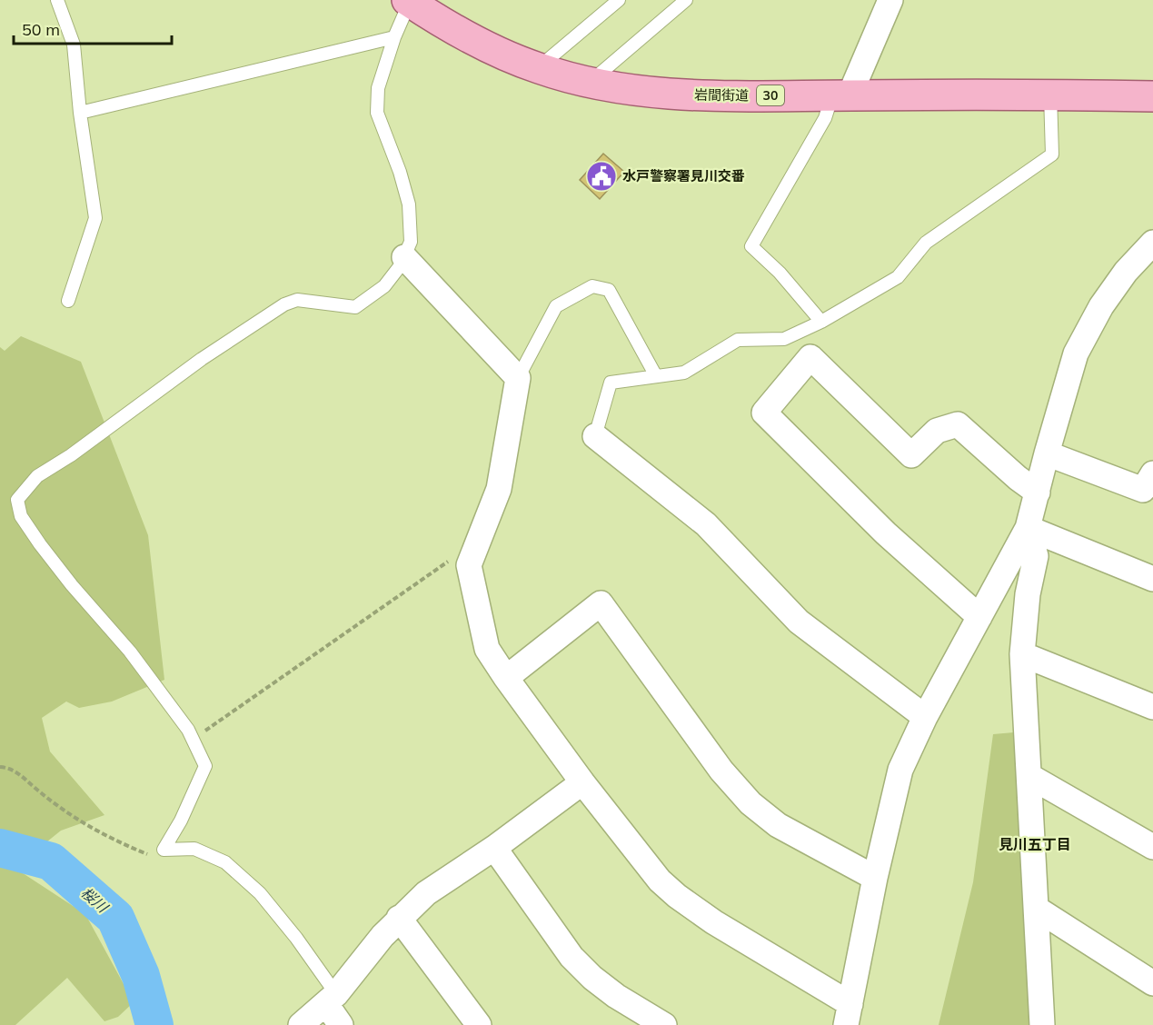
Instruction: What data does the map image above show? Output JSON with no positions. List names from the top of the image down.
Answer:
{
  "streets": {
    "main road": ["岩間街道", "30"]
  },
  "districts": ["見川五丁目"],
  "water": ["桜川"],
  "places": {
    "public building": ["水戸警察署見川交番"]
  },
  "scale_bar": "50 m"
}
